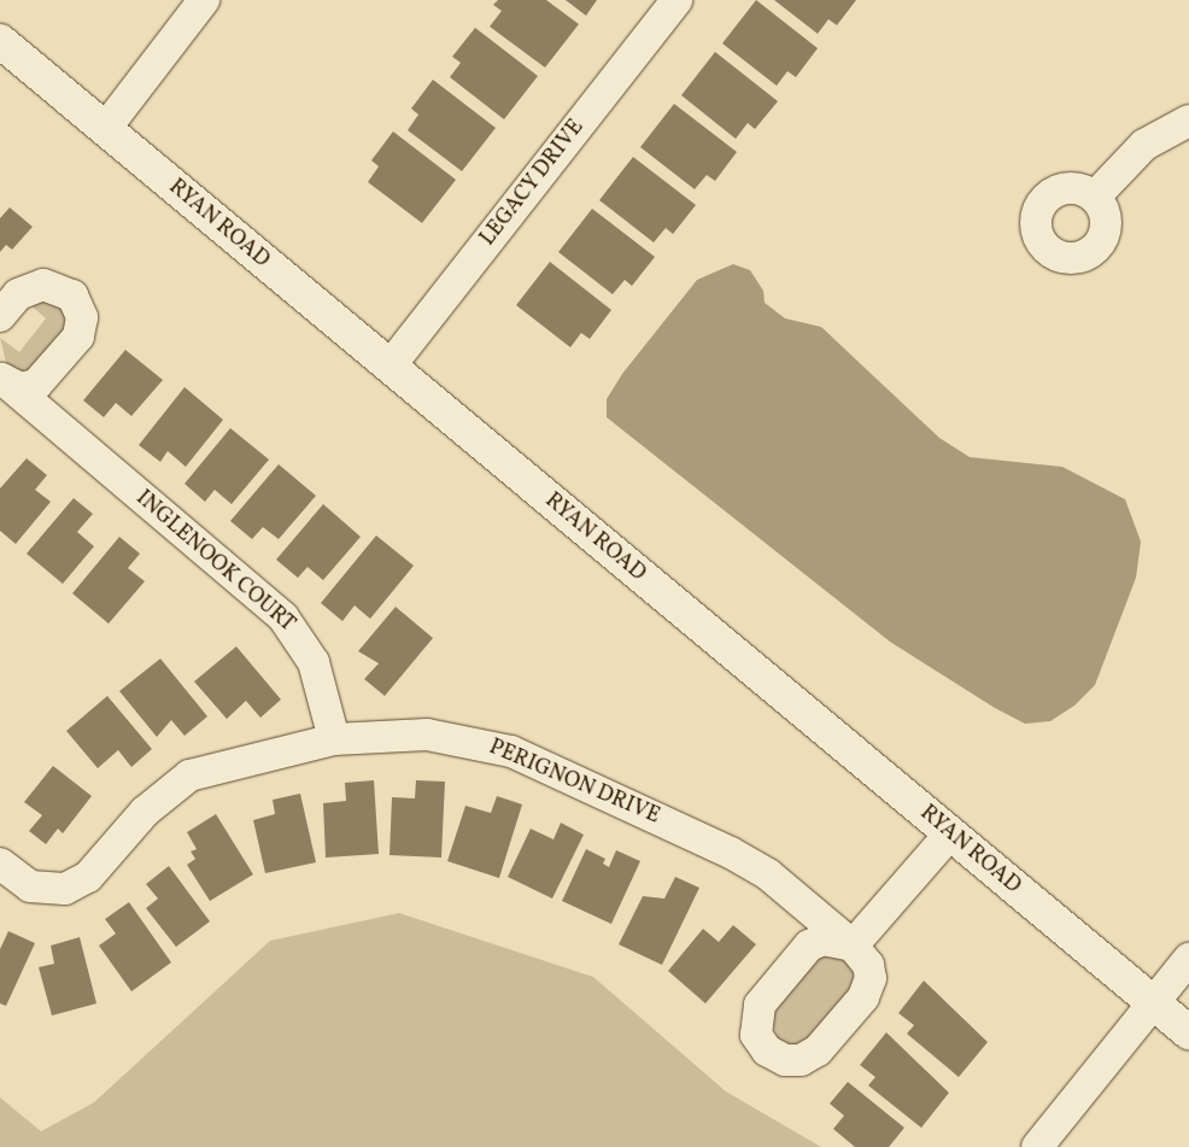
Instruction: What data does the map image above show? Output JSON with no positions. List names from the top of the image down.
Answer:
{
  "streets": {
    "main road": ["RYAN ROAD"],
    "street": ["LEGACY DRIVE", "INGLENOOK COURT", "PERIGNON DRIVE"]
  },
  "crossings": [
    ["LEGACY DRIVE", "RYAN ROAD"],
    ["INGLENOOK COURT", "PERIGNON DRIVE"]
  ]
}
